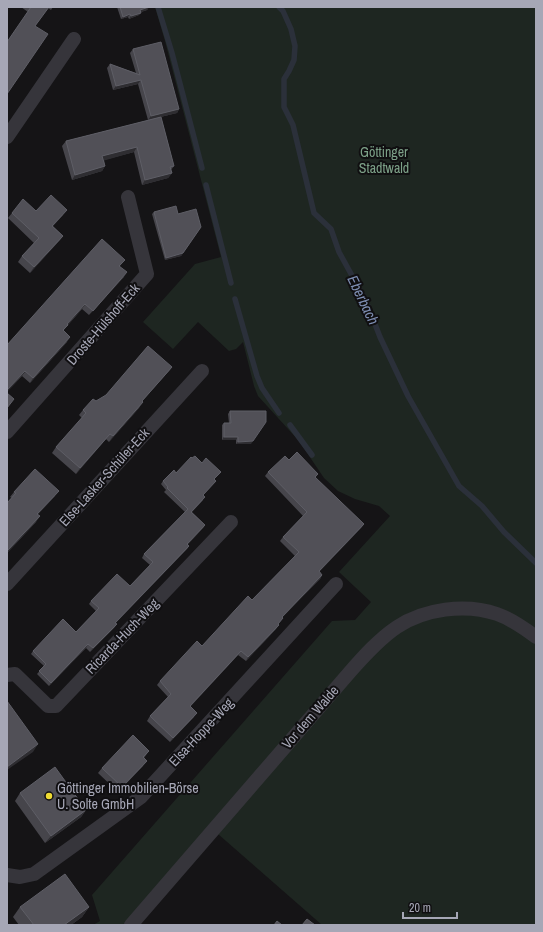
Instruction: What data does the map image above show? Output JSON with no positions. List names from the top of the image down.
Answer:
{
  "streets": {
    "street": [
      "Droste-Hülshoff-Eck",
      "Else-Lasker-Schüler-Eck",
      "Ricarda-Huch-Weg",
      "Vor dem Walde",
      "Elsa-Hoppe-Weg"
    ]
  },
  "water": ["Eberbach"],
  "parks": ["Göttinger Stadtwald"],
  "places": ["Göttinger Immobilien-Börse U. Solte GmbH"],
  "scale_bar": "20 m"
}
